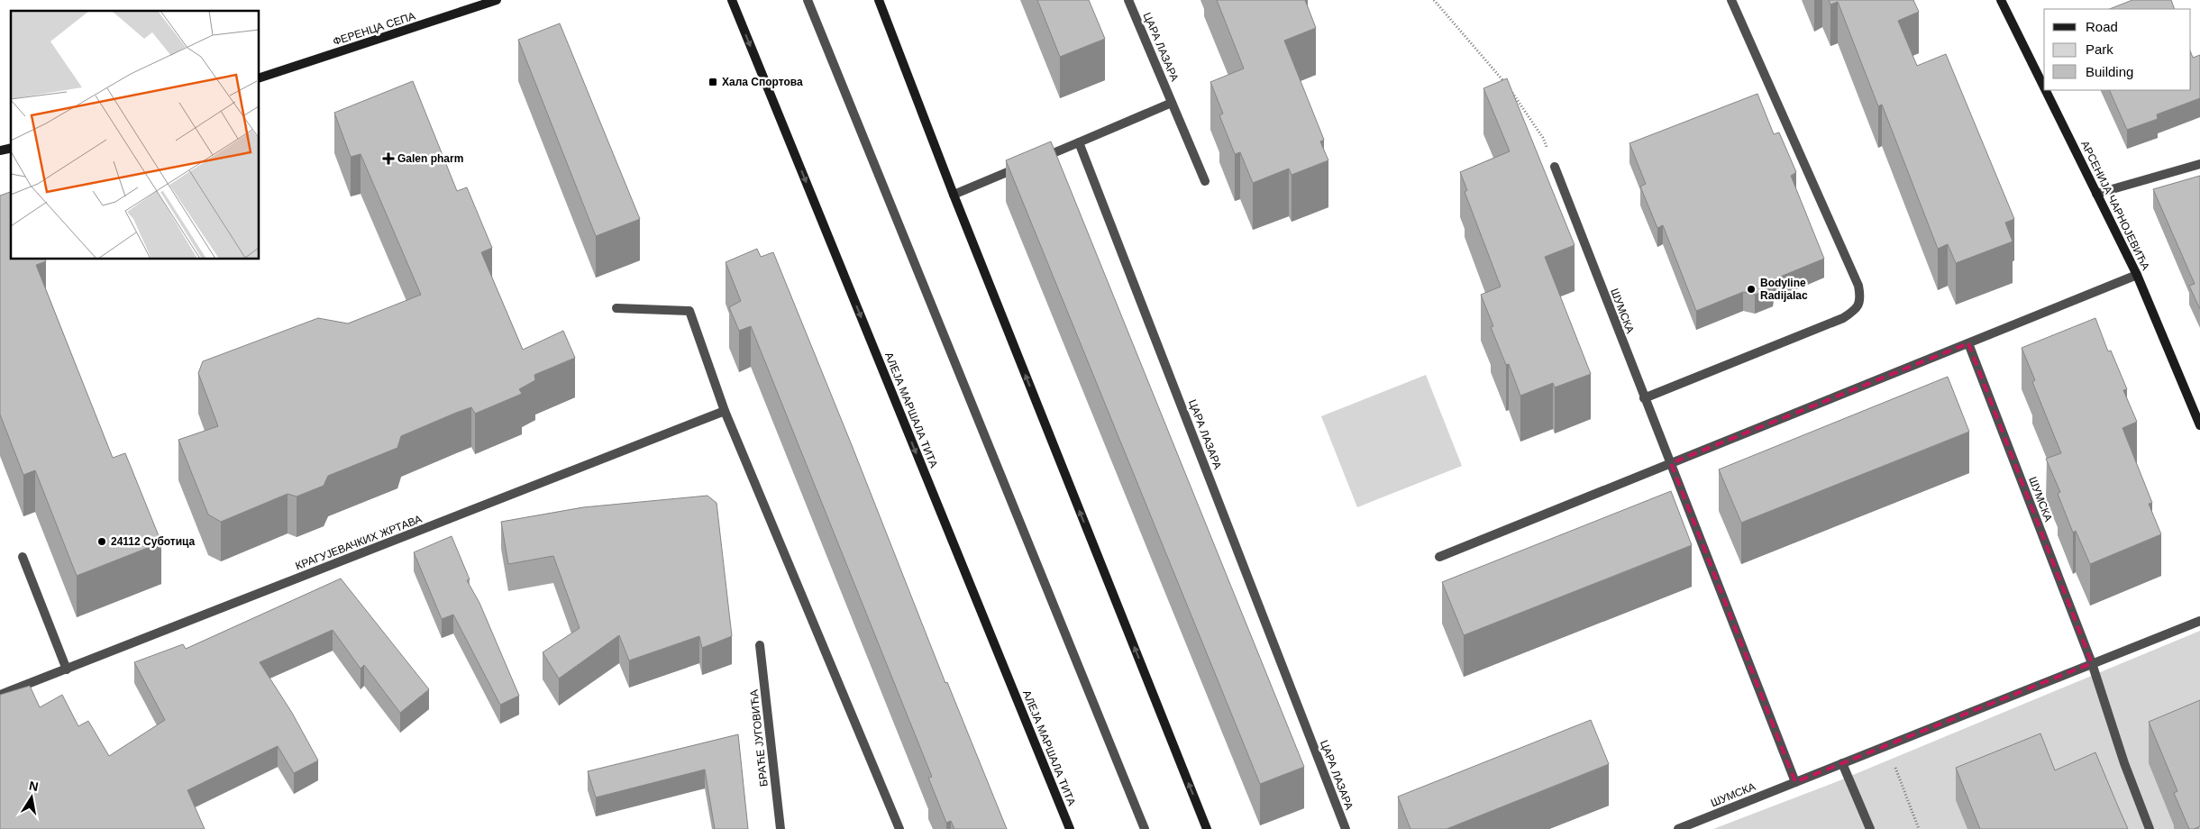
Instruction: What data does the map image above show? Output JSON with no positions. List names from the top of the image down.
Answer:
{
  "streets": {
    "street": [
      "ФЕРЕНЦА СЕПА",
      "ЦАРА ЛАЗАРА",
      "АРСЕНИЈА ЧАРНОЈЕВИЋА",
      "ШУМСКА",
      "АЛЕЈА МАРШАЛА ТИТА",
      "КРАГУЈЕВАЧКИХ ЖРТАВА",
      "БРАЋЕ ЈУГОВИЋА"
    ]
  },
  "places": {
    "transit": ["Хала Спортова"],
    "health": ["Galen pharm"],
    "other": ["Bodyline Radijalac", "24112 Суботица"]
  },
  "legend": ["Road", "Park", "Building"],
  "north": "top"
}
